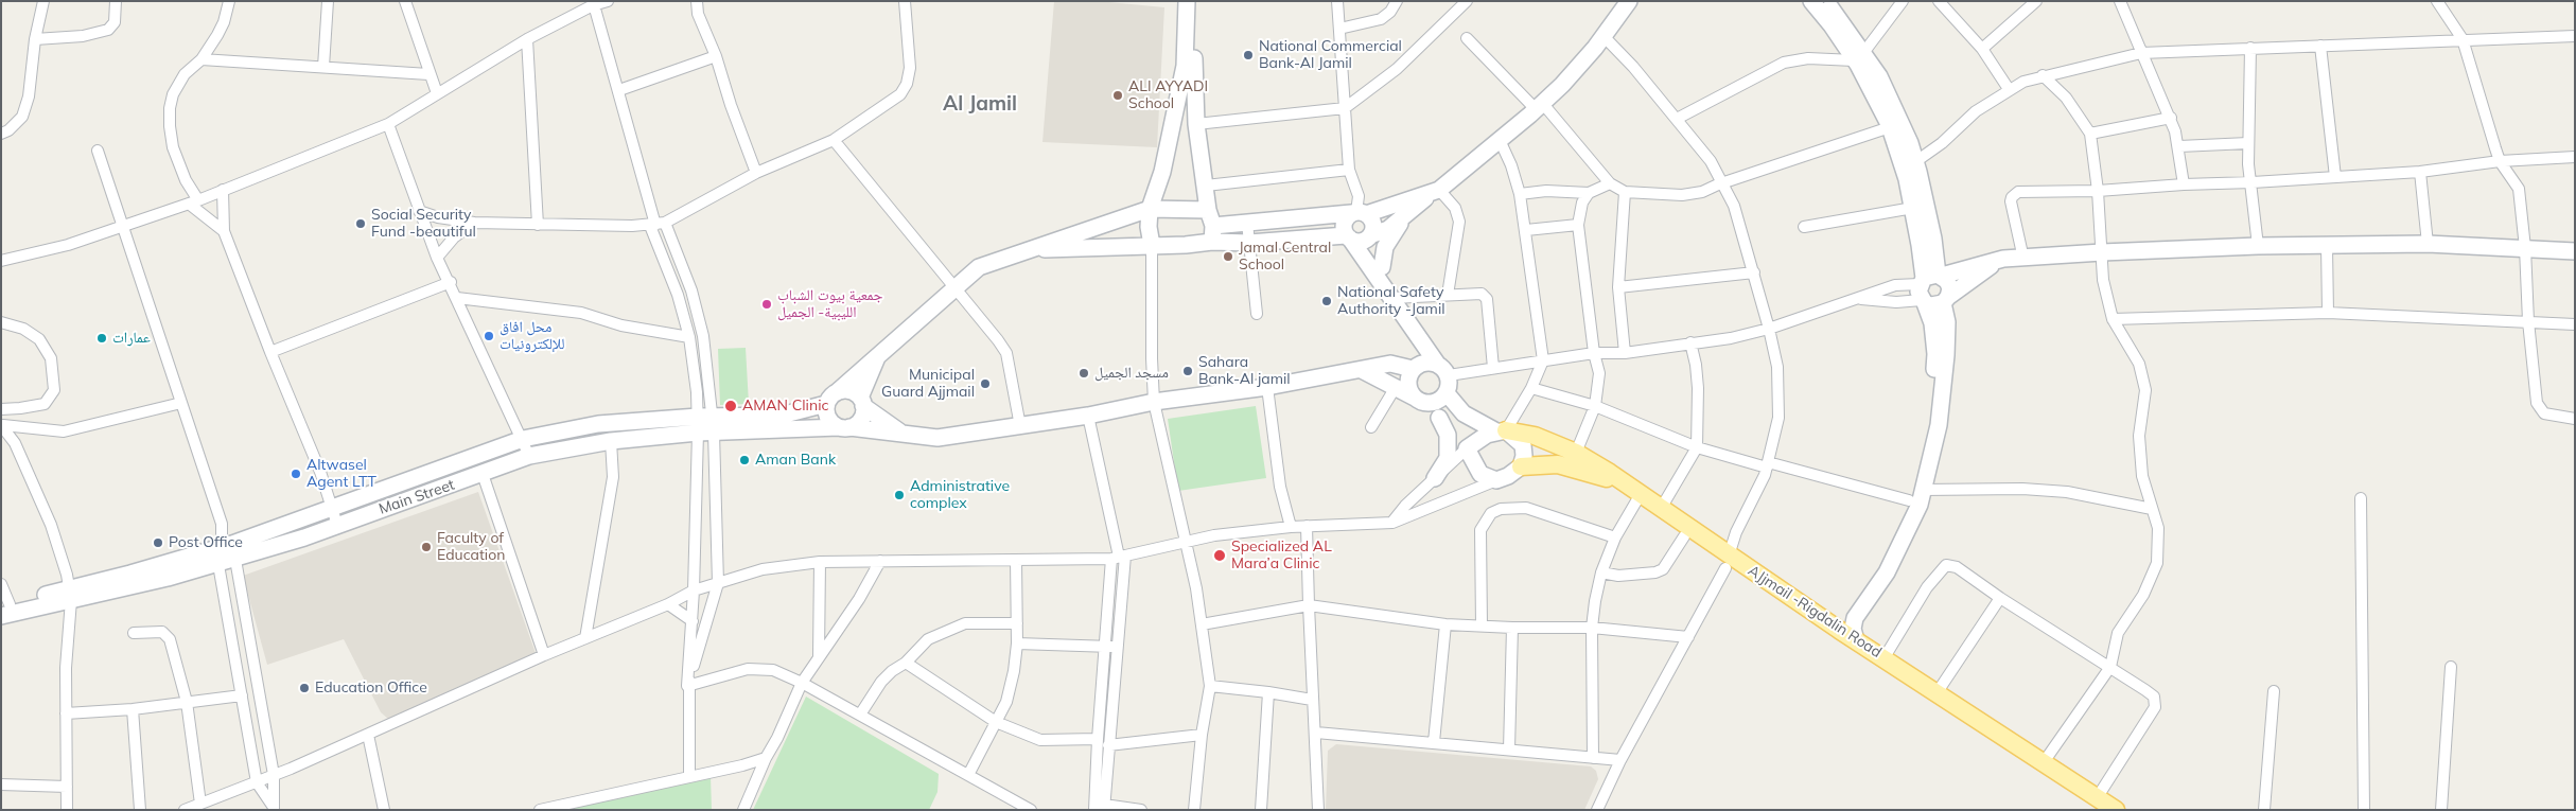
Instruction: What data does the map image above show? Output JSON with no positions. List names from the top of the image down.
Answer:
{
  "streets": {
    "main road": ["AJjmail -Rigdalin Road"],
    "street": ["Main Street"]
  },
  "districts": ["Al Jamil"],
  "places": [
    "National Commercial Bank-Al Jamil",
    "ALI AYYADI School",
    "Social Security Fund -beautiful",
    "Jamal Central School",
    "National Safety Authority -Jamil",
    "جمعية بيوت الشباب الليبية- الجميل",
    "محل افاق للإلكترونيات",
    "عمارات",
    "Sahara Bank-Al jamil",
    "مسجد الجميل",
    "Municipal Guard Ajjmail",
    "AMAN Clinic",
    "Aman Bank",
    "Altwasel Agent LTT",
    "Administrative complex",
    "Post Office",
    "Faculty of Education",
    "Specialized AL Mara’a Clinic",
    "Education Office"
  ]
}
